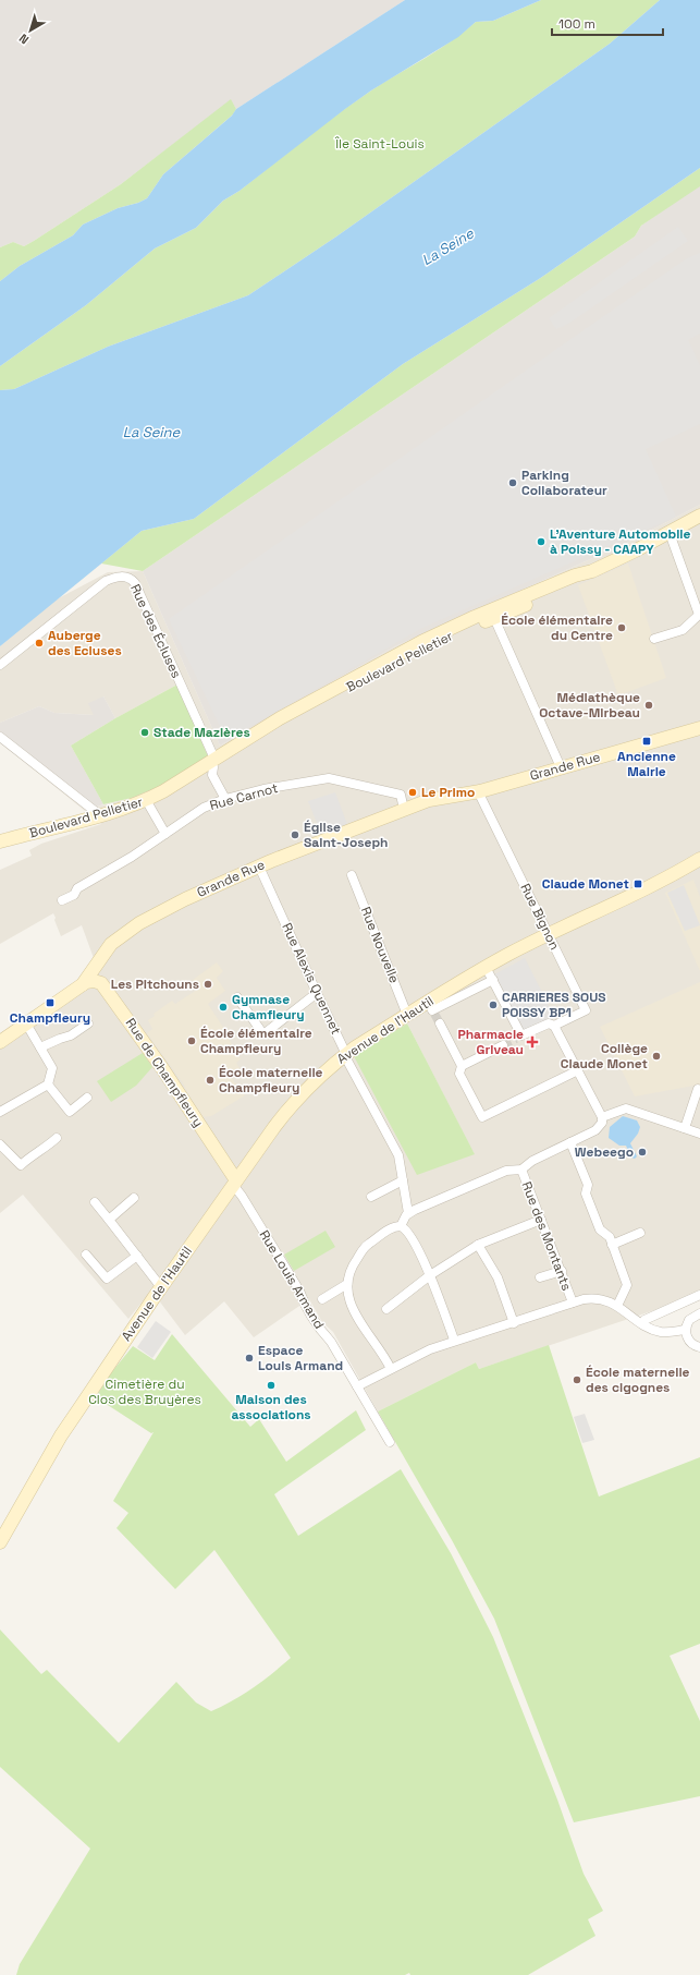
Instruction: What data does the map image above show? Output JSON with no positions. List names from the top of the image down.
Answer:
{
  "streets": {
    "street": [
      "Rue des Écluses",
      "Boulevard Pelletier",
      "Grande Rue",
      "Rue Carnot",
      "Rue Bignon",
      "Rue Nouvelle",
      "Rue Alexis Quennet",
      "Avenue de l'Hautil",
      "Rue de Champfleury",
      "Rue des Montants",
      "Rue Louis Armand"
    ]
  },
  "crossings": [
    ["Rue des Écluses", "Boulevard Pelletier"],
    ["Rue des Écluses", "Rue Carnot"],
    ["Grande Rue", "Rue Carnot"],
    ["Grande Rue", "Rue Bignon"],
    ["Grande Rue", "Rue Alexis Quennet"],
    ["Rue Bignon", "Avenue de l'Hautil"],
    ["Rue Nouvelle", "Avenue de l'Hautil"],
    ["Rue Alexis Quennet", "Avenue de l'Hautil"],
    ["Avenue de l'Hautil", "Rue de Champfleury"],
    ["Avenue de l'Hautil", "Rue Louis Armand"],
    ["Rue de Champfleury", "Rue Louis Armand"]
  ],
  "water": ["La Seine"],
  "parks": ["Île Saint-Louis", "Cimetière du Clos des Bruyères"],
  "places": {
    "other": [
      "Parking Collaborateur",
      "L'Aventure Automobile à Poissy - CAAPY",
      "École élémentaire du Centre",
      "Auberge des Ecluses",
      "Médiathèque Octave-Mirbeau",
      "Stade Mazières",
      "Le Primo",
      "Église Saint-Joseph",
      "Les Pitchouns",
      "CARRIERES SOUS POISSY BP1",
      "Gymnase Chamfleury",
      "École élémentaire Champfleury",
      "Collège Claude Monet",
      "École maternelle Champfleury",
      "Webeego",
      "Espace Louis Armand",
      "École maternelle des cigognes",
      "Maison des associations"
    ],
    "transit": ["Ancienne Mairie", "Claude Monet", "Champfleury"],
    "health": ["Pharmacie Griveau"]
  },
  "scale_bar": "100 m",
  "north": "bottom left"
}
